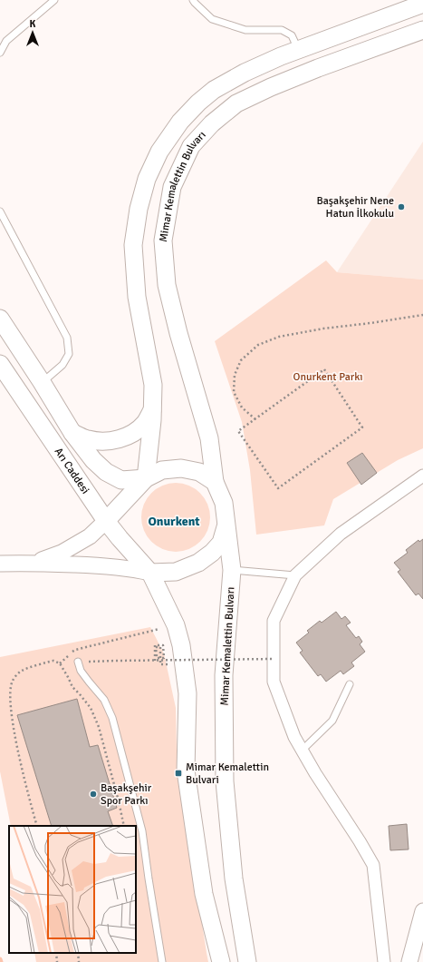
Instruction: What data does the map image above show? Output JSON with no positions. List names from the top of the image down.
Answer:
{
  "streets": {
    "main road": ["Mimar Kemalettin Bulvarı", "Arı Caddesi"]
  },
  "crossings": [
    ["Mimar Kemalettin Bulvarı", "Arı Caddesi"]
  ],
  "districts": ["Onurkent"],
  "parks": ["Onurkent Parkı"],
  "places": {
    "other": ["Başakşehir Nene Hatun İlkokulu", "Başakşehir Spor Parkı"],
    "transit": ["Mimar Kemalettin Bulvari"]
  },
  "north": "top"
}
